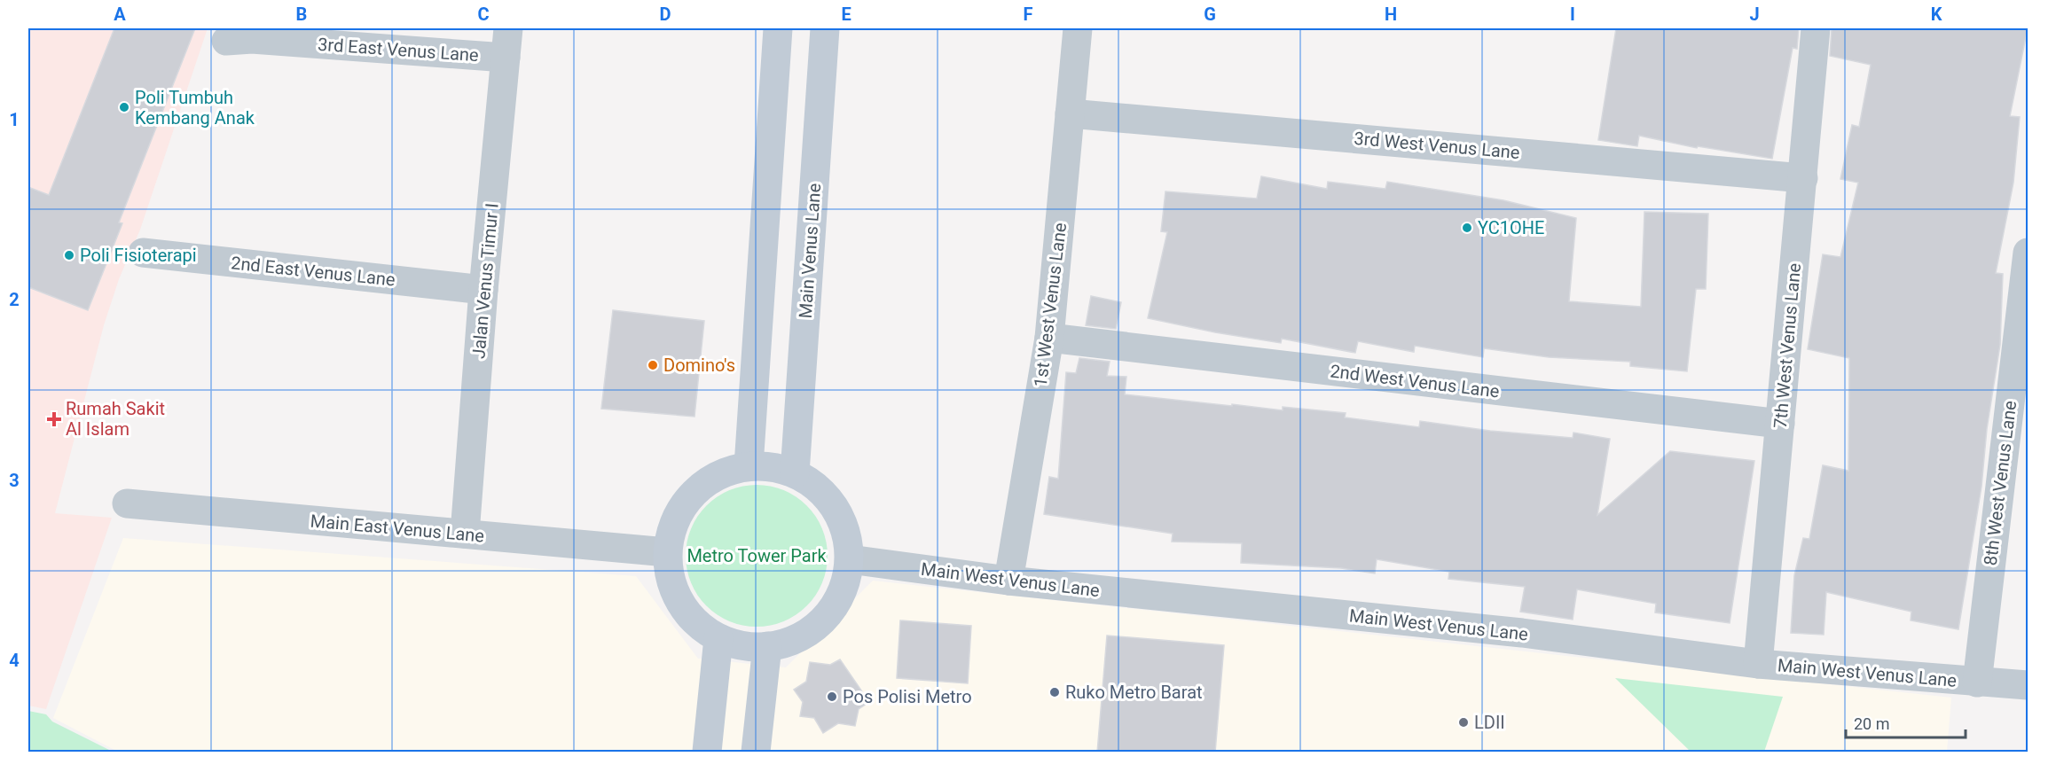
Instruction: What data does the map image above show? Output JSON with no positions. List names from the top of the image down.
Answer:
{
  "streets": {
    "street": [
      "3rd East Venus Lane",
      "3rd West Venus Lane",
      "Main Venus Lane",
      "2nd East Venus Lane",
      "Jalan Venus Timur I",
      "1st West Venus Lane",
      "7th West Venus Lane",
      "2nd West Venus Lane",
      "8th West Venus Lane",
      "Main East Venus Lane",
      "Main West Venus Lane"
    ]
  },
  "crossings": [
    ["3rd East Venus Lane", "Jalan Venus Timur I"],
    ["3rd West Venus Lane", "1st West Venus Lane"],
    ["3rd West Venus Lane", "7th West Venus Lane"],
    ["Main Venus Lane", "Main East Venus Lane"],
    ["Main Venus Lane", "Main West Venus Lane"],
    ["2nd East Venus Lane", "Jalan Venus Timur I"],
    ["Jalan Venus Timur I", "Main East Venus Lane"],
    ["1st West Venus Lane", "2nd West Venus Lane"],
    ["1st West Venus Lane", "Main West Venus Lane"],
    ["7th West Venus Lane", "2nd West Venus Lane"],
    ["7th West Venus Lane", "Main West Venus Lane"],
    ["8th West Venus Lane", "Main West Venus Lane"],
    ["Main East Venus Lane", "Main West Venus Lane"]
  ],
  "parks": ["Metro Tower Park"],
  "places": {
    "other": [
      "Poli Tumbuh Kembang Anak",
      "YC1OHE",
      "Poli Fisioterapi",
      "Domino's",
      "Ruko Metro Barat",
      "Pos Polisi Metro",
      "LDII"
    ],
    "health": ["Rumah Sakit Al Islam"]
  },
  "scale_bar": "20 m",
  "grid": {
    "columns": [
      "A",
      "B",
      "C",
      "D",
      "E",
      "F",
      "G",
      "H",
      "I",
      "J",
      "K"
    ],
    "rows": [
      "1",
      "2",
      "3",
      "4"
    ]
  }
}
